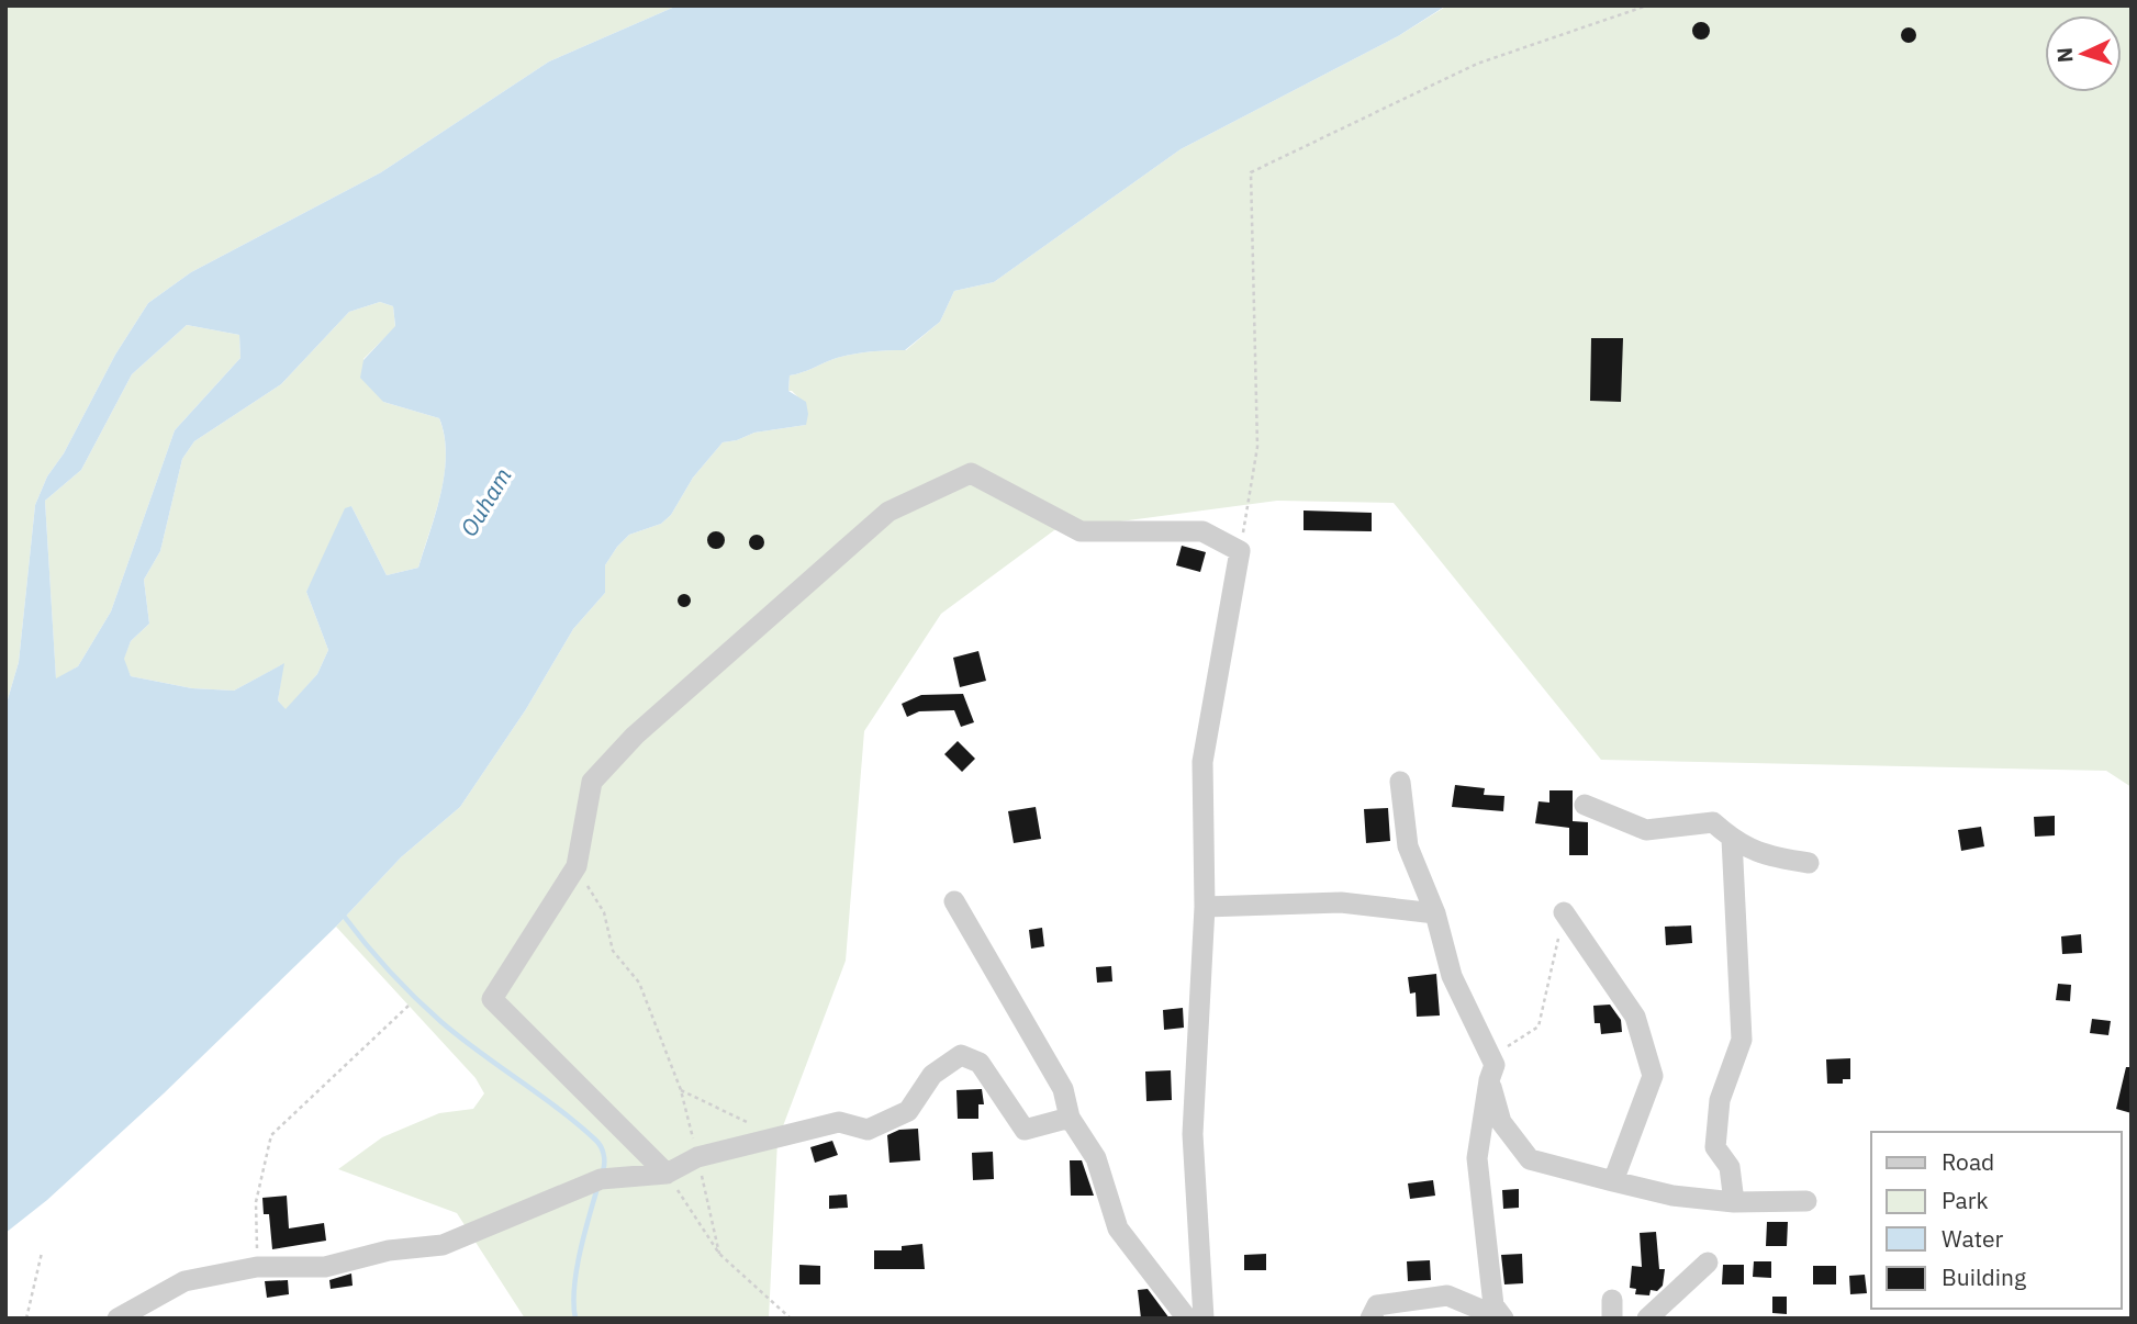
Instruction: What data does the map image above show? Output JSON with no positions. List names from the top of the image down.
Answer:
{
  "water": ["Ouham"],
  "legend": [
    "Road",
    "Park",
    "Water",
    "Building"
  ],
  "north": "left"
}
